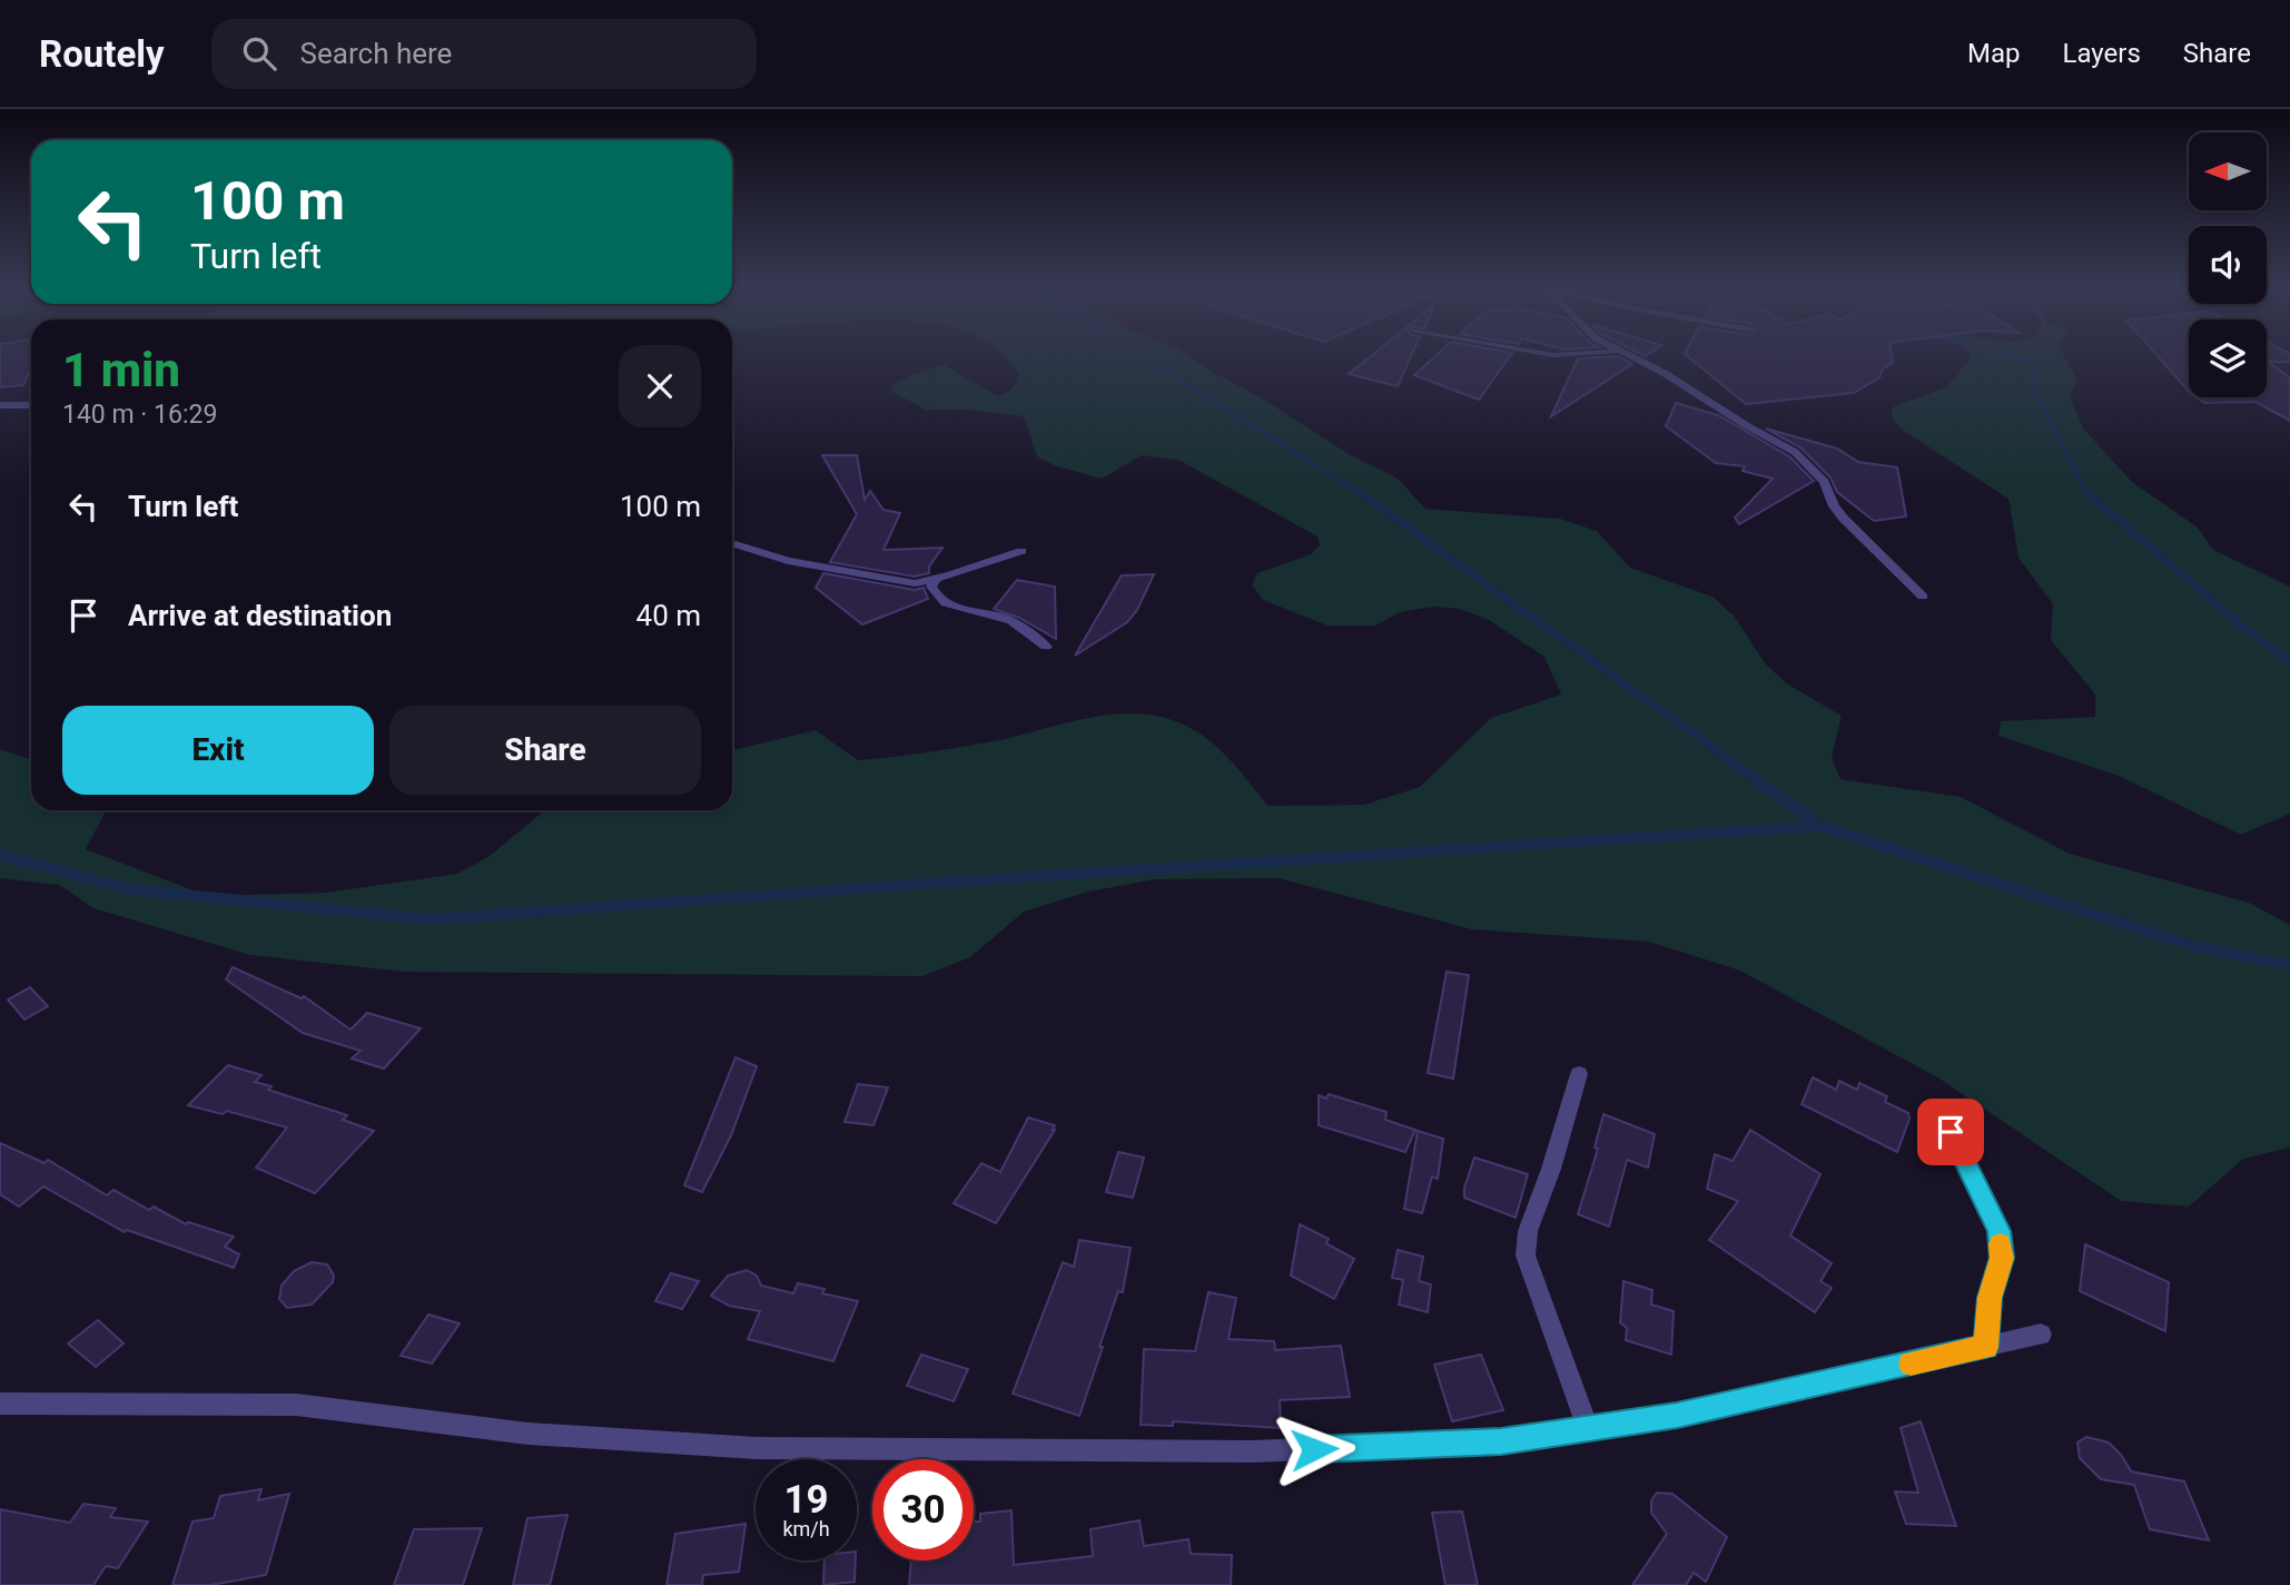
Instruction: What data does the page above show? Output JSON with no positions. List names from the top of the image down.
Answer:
{
  "north": "left",
  "page": {
    "header": "Routely",
    "search": "Search here",
    "nav": ["Map", "Layers", "Share"],
    "turn": ["100 m", "Turn left"],
    "heading": ["1 min", "140 m · 16:29"],
    "list": [
      {
        "name": "Turn left",
        "value": "100 m"
      },
      {
        "name": "Arrive at destination",
        "value": "40 m"
      }
    ],
    "buttons": ["Exit", "Share"],
    "speed": "19 km/h",
    "limit": "30"
  }
}
